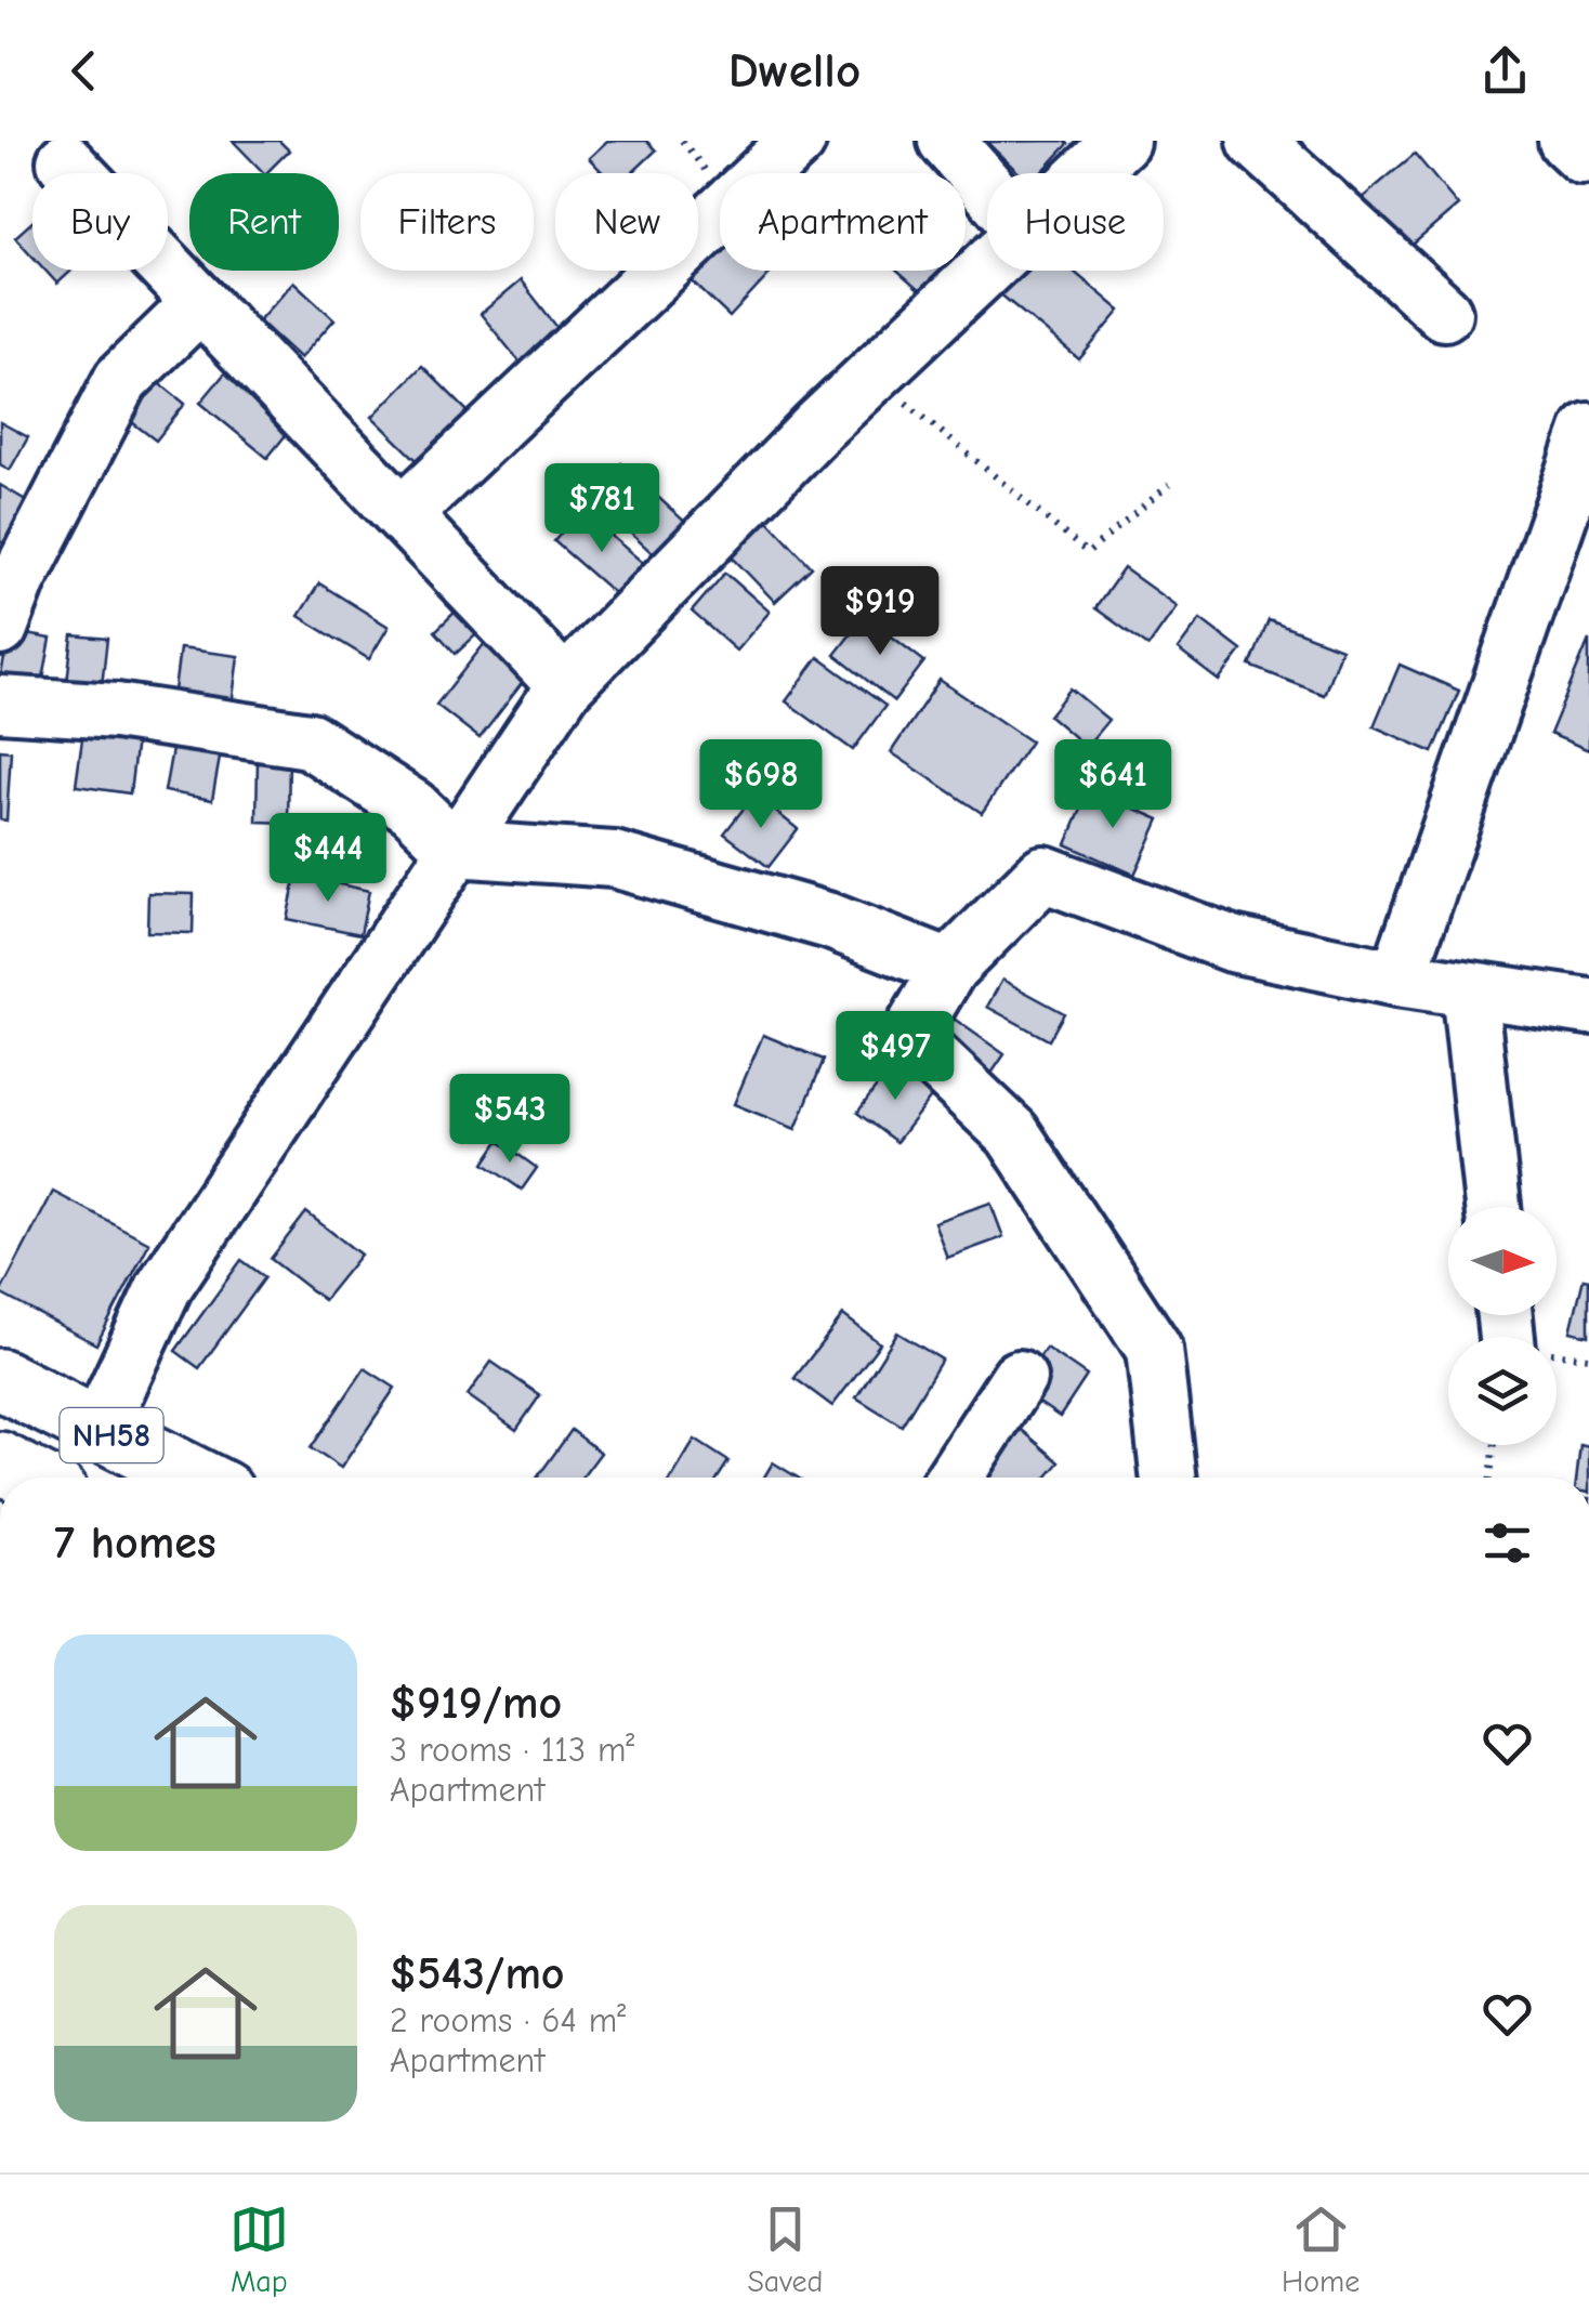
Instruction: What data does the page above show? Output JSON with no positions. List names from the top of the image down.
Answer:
{
  "streets": {
    "highway": ["NH58"]
  },
  "north": "right",
  "page": {
    "header": "Dwello",
    "chip": [
      "Buy",
      "Rent",
      "Filters",
      "New",
      "Apartment",
      "House"
    ],
    "price": [
      "$781",
      "$919",
      "$698",
      "$641",
      "$444",
      "$497",
      "$543"
    ],
    "heading": "7 homes",
    "list": [
      {
        "name": "$919/mo",
        "note": "3 rooms · 113 m² · Apartment"
      },
      {
        "name": "$543/mo",
        "note": "2 rooms · 64 m² · Apartment"
      }
    ],
    "tabs": ["Map", "Saved", "Home"]
  }
}
